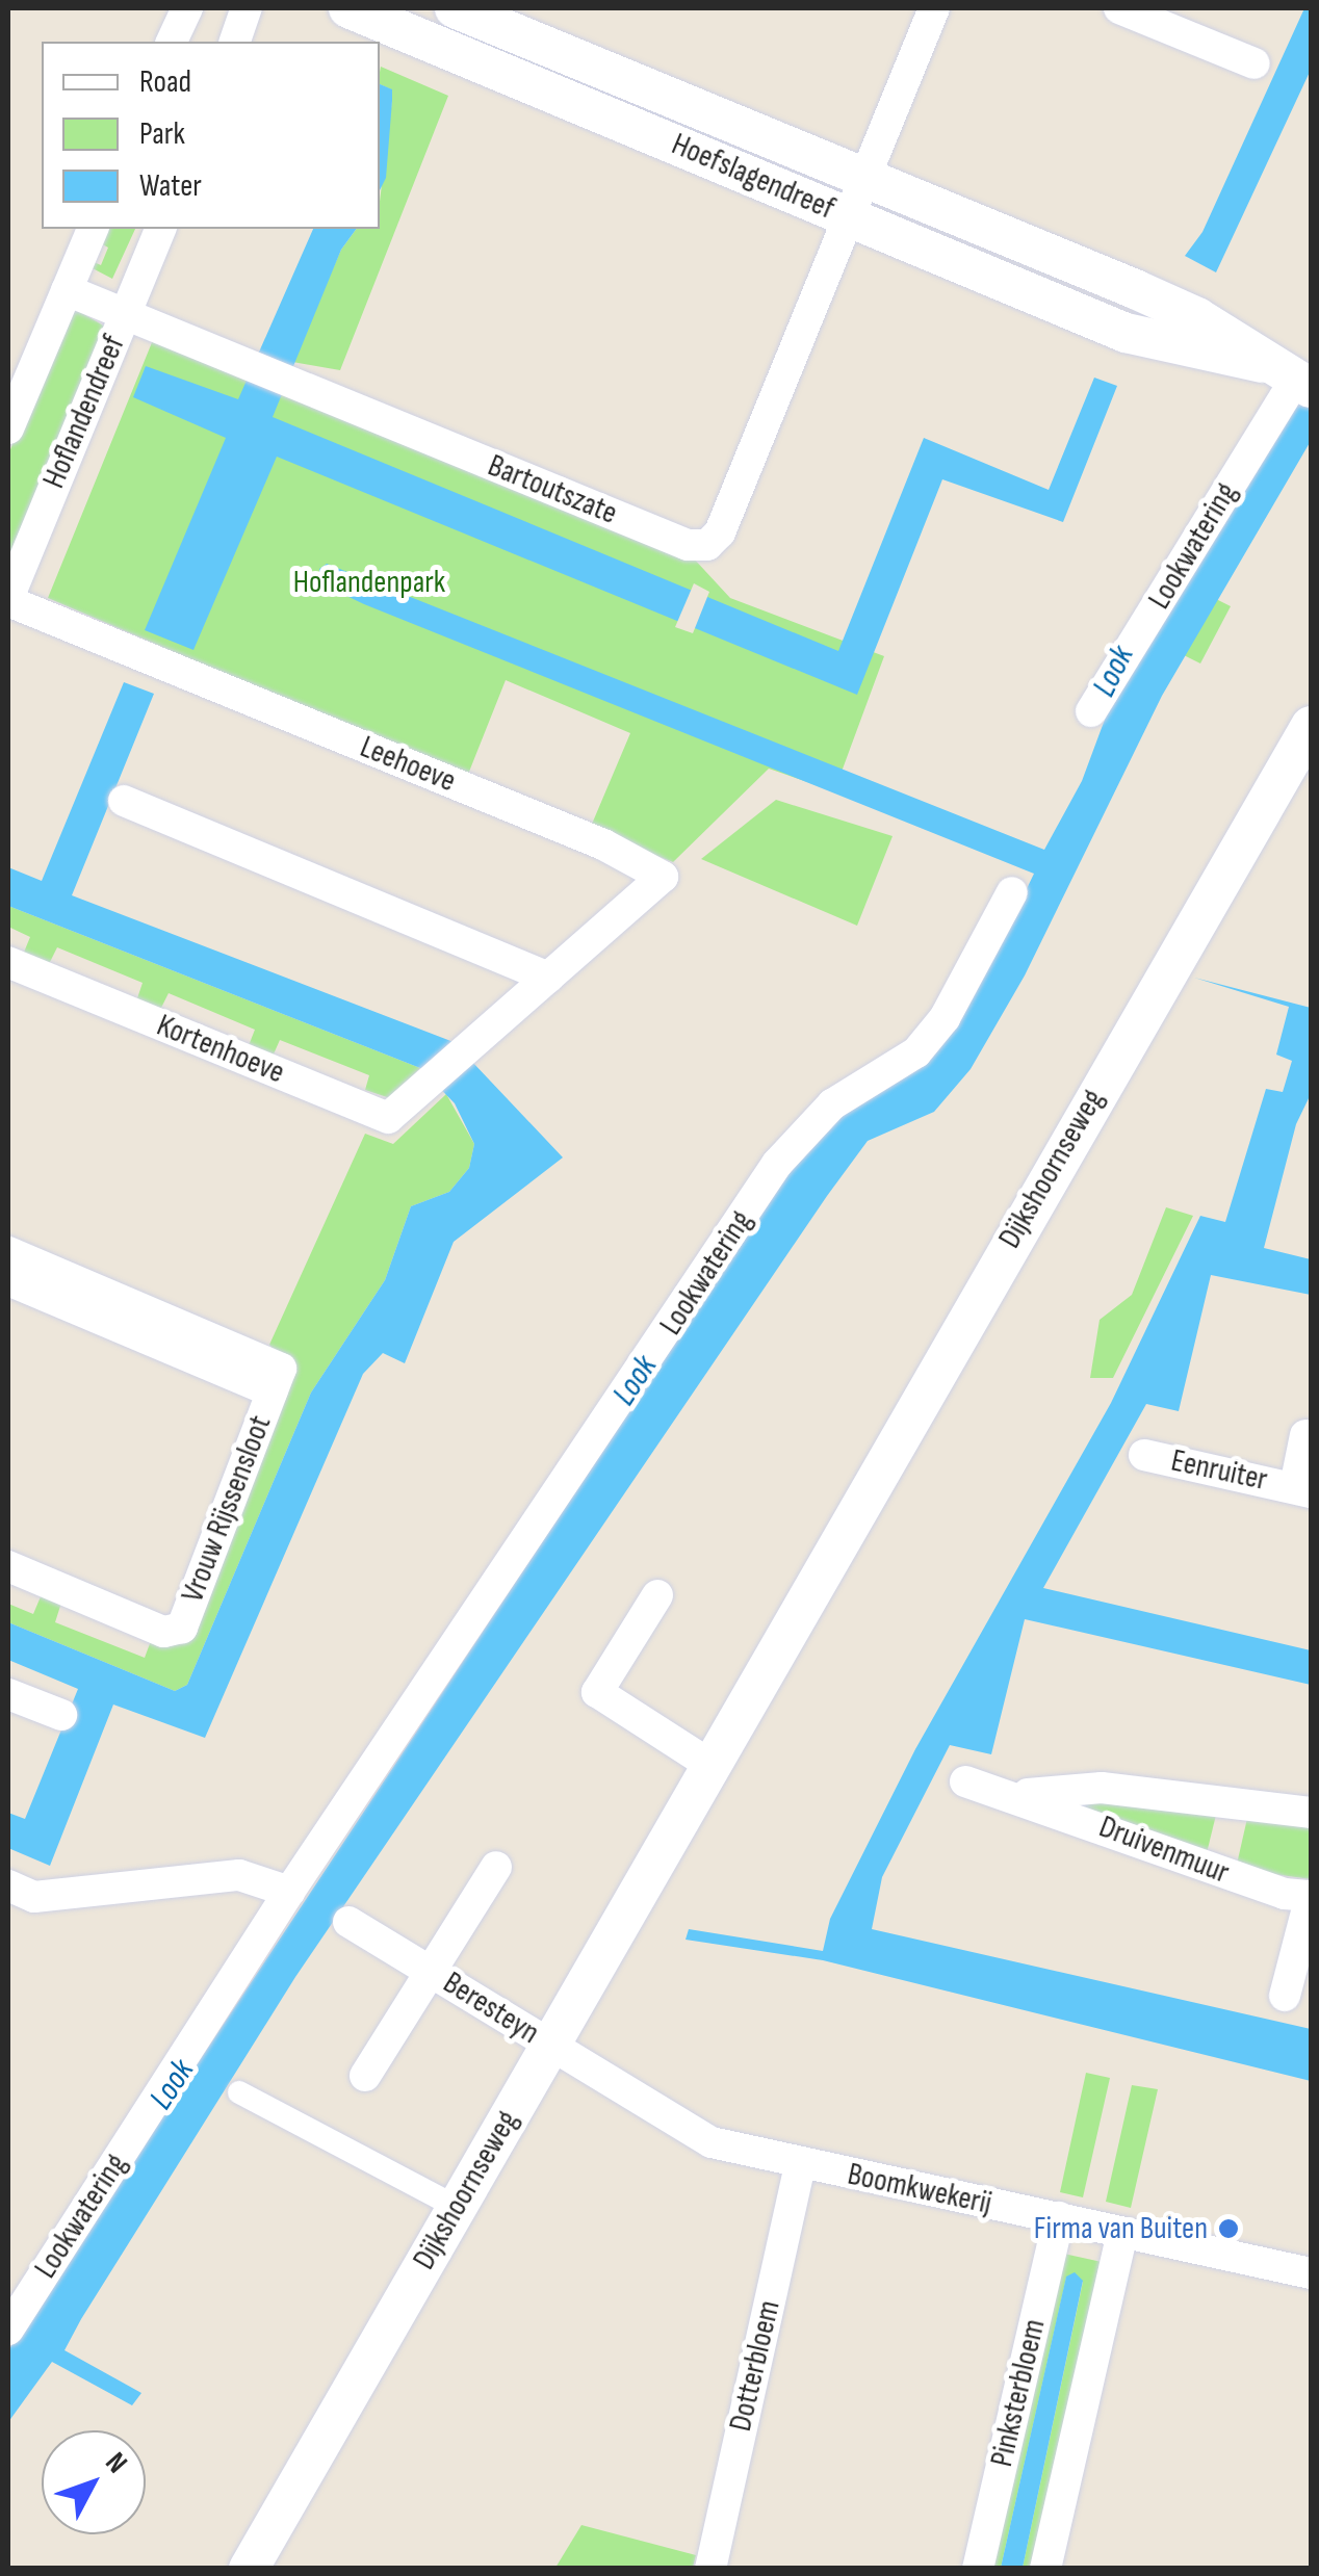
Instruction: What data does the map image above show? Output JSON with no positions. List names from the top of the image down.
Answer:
{
  "streets": {
    "street": [
      "Hoefslagendreef",
      "Hoflandendreef",
      "Bartoutszate",
      "Lookwatering",
      "Leehoeve",
      "Kortenhoeve",
      "Dijkshoornseweg",
      "Eenruiter",
      "Vrouw Rijssensloot",
      "Druivenmuur",
      "Beresteyn",
      "Boomkwekerij",
      "Dotterbloem",
      "Pinksterbloem"
    ]
  },
  "crossings": [
    ["Hoefslagendreef", "Bartoutszate"],
    ["Hoefslagendreef", "Lookwatering"],
    ["Hoflandendreef", "Bartoutszate"],
    ["Hoflandendreef", "Leehoeve"],
    ["Leehoeve", "Kortenhoeve"],
    ["Dijkshoornseweg", "Beresteyn"],
    ["Dijkshoornseweg", "Boomkwekerij"],
    ["Beresteyn", "Boomkwekerij"],
    ["Boomkwekerij", "Dotterbloem"],
    ["Boomkwekerij", "Pinksterbloem"]
  ],
  "water": ["Look"],
  "parks": ["Hoflandenpark"],
  "places": ["Firma van Buiten"],
  "legend": ["Road", "Park", "Water"],
  "north": "top right"
}
